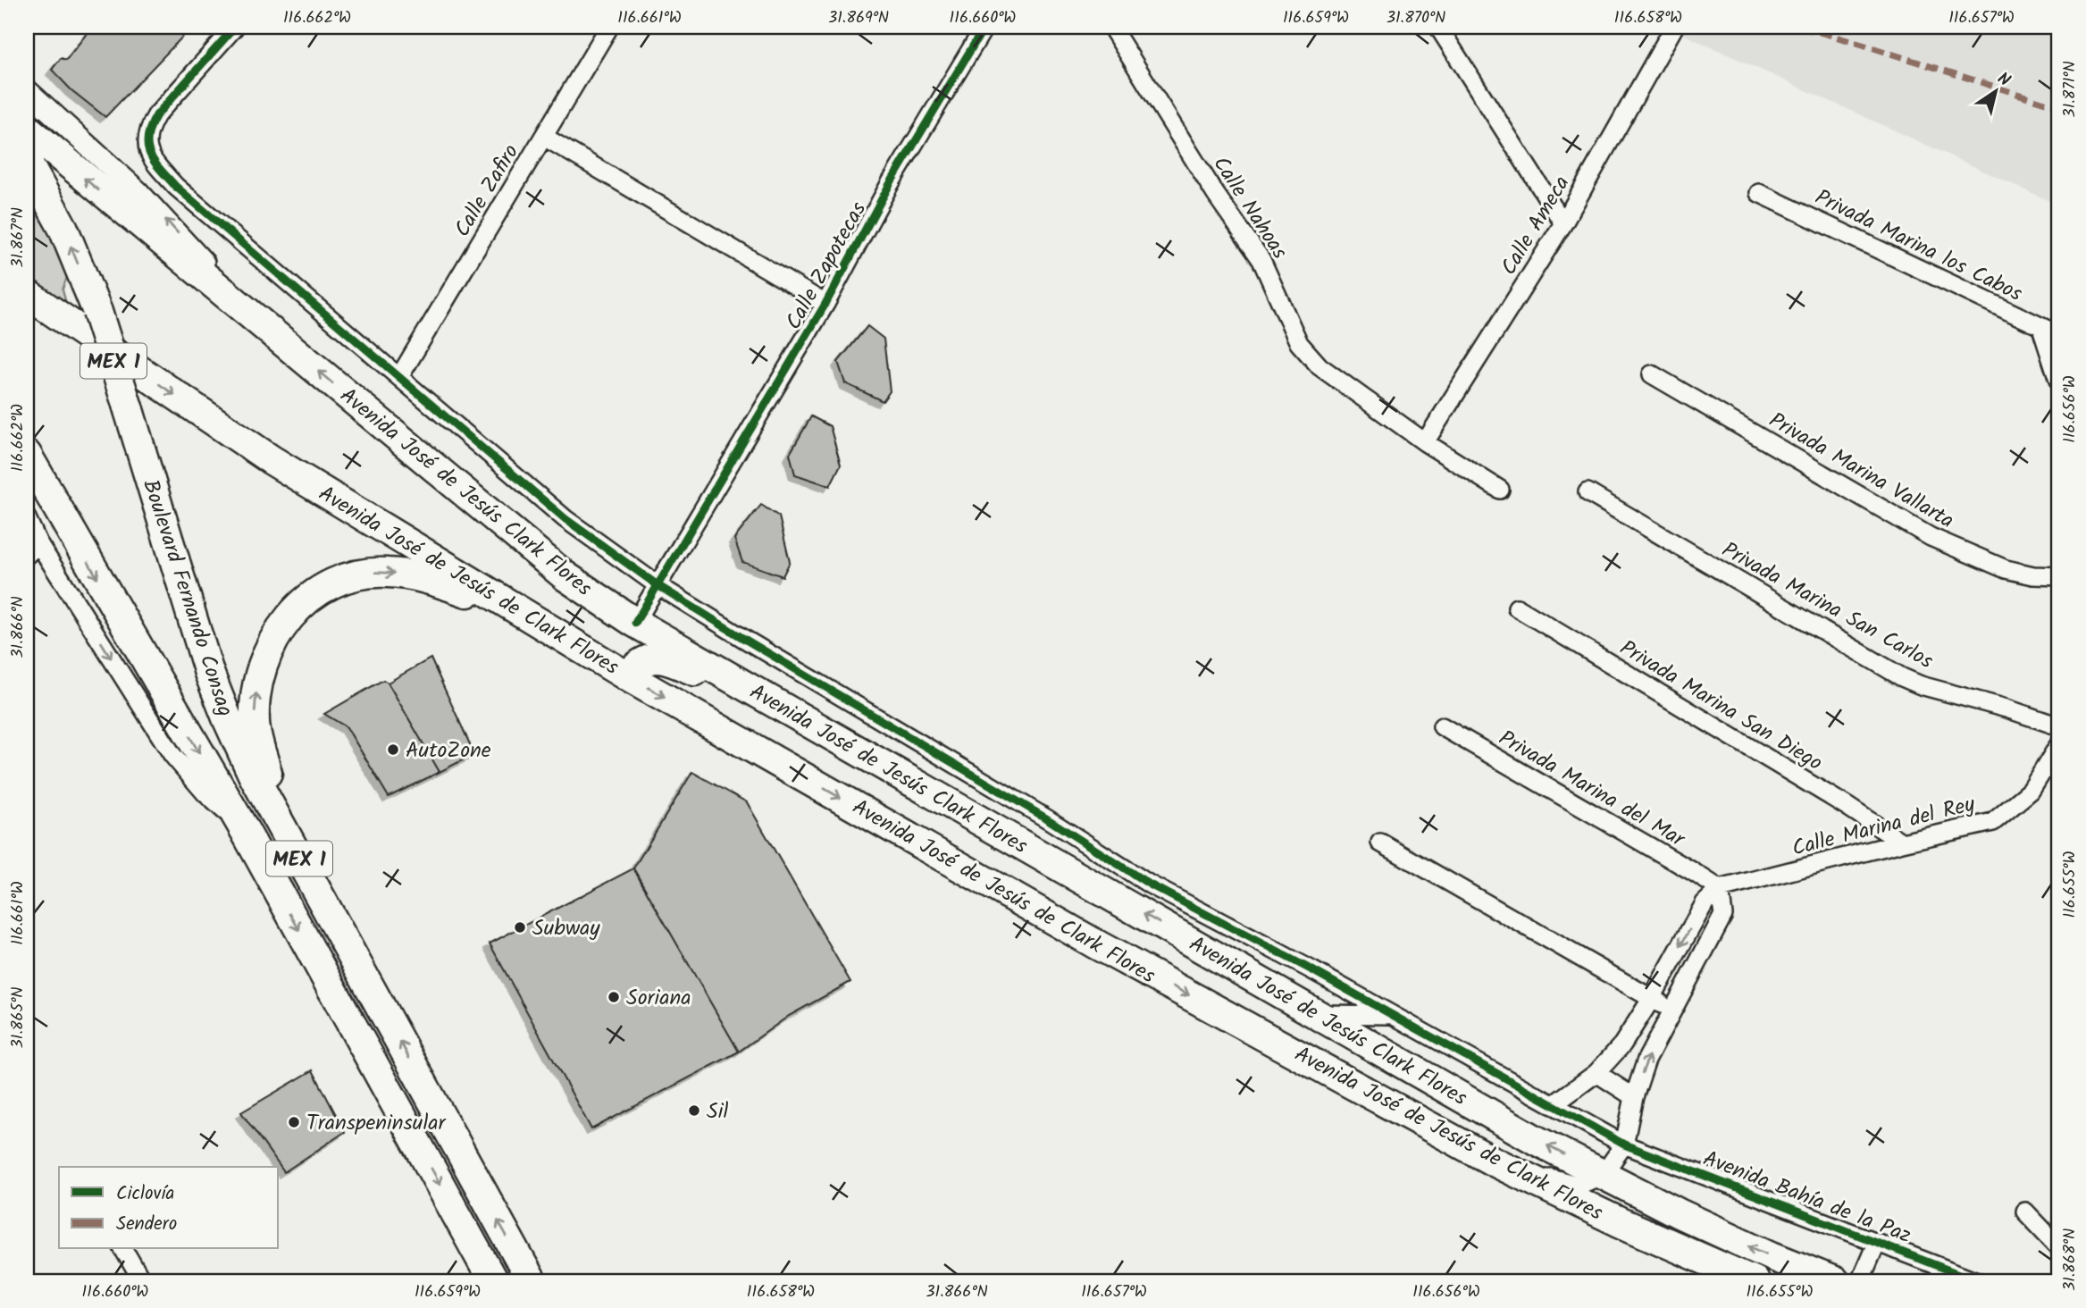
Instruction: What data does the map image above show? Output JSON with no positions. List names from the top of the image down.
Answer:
{
  "streets": {
    "highway": [
      "MEX 1",
      "Avenida José de Jesús Clark Flores",
      "Avenida José de Jesús de Clark Flores",
      "Boulevard Fernando Consag"
    ],
    "street": [
      "Calle Zafiro",
      "Calle Nahoas",
      "Calle Ameca",
      "Privada Marina los Cabos",
      "Calle Zapotecas",
      "Privada Marina Vallarta",
      "Privada Marina San Carlos",
      "Privada Marina San Diego",
      "Privada Marina del Mar",
      "Calle Marina del Rey",
      "Avenida Bahía de la Paz"
    ]
  },
  "crossings": [
    ["Calle Zafiro", "Avenida Bahía de la Paz"],
    ["Calle Nahoas", "Calle Ameca"],
    ["Calle Zapotecas", "Avenida José de Jesús Clark Flores"],
    ["Calle Zapotecas", "Avenida Bahía de la Paz"],
    ["Privada Marina San Diego", "Calle Marina del Rey"],
    ["Privada Marina del Mar", "Calle Marina del Rey"]
  ],
  "one_way": ["Avenida José de Jesús Clark Flores", "Avenida José de Jesús de Clark Flores"],
  "places": [
    "AutoZone",
    "Subway",
    "Soriana",
    "Sil",
    "Transpeninsular"
  ],
  "legend": ["Ciclovía", "Sendero"],
  "north": "top right",
  "coordinates": [
    "116.662°W",
    "116.661°W",
    "31.869°N",
    "116.660°W",
    "116.659°W",
    "31.870°N",
    "116.658°W",
    "116.657°W",
    "31.871°N",
    "31.867°N",
    "116.656°W",
    "31.866°N",
    "116.655°W",
    "31.865°N",
    "31.868°N"
  ]
}
